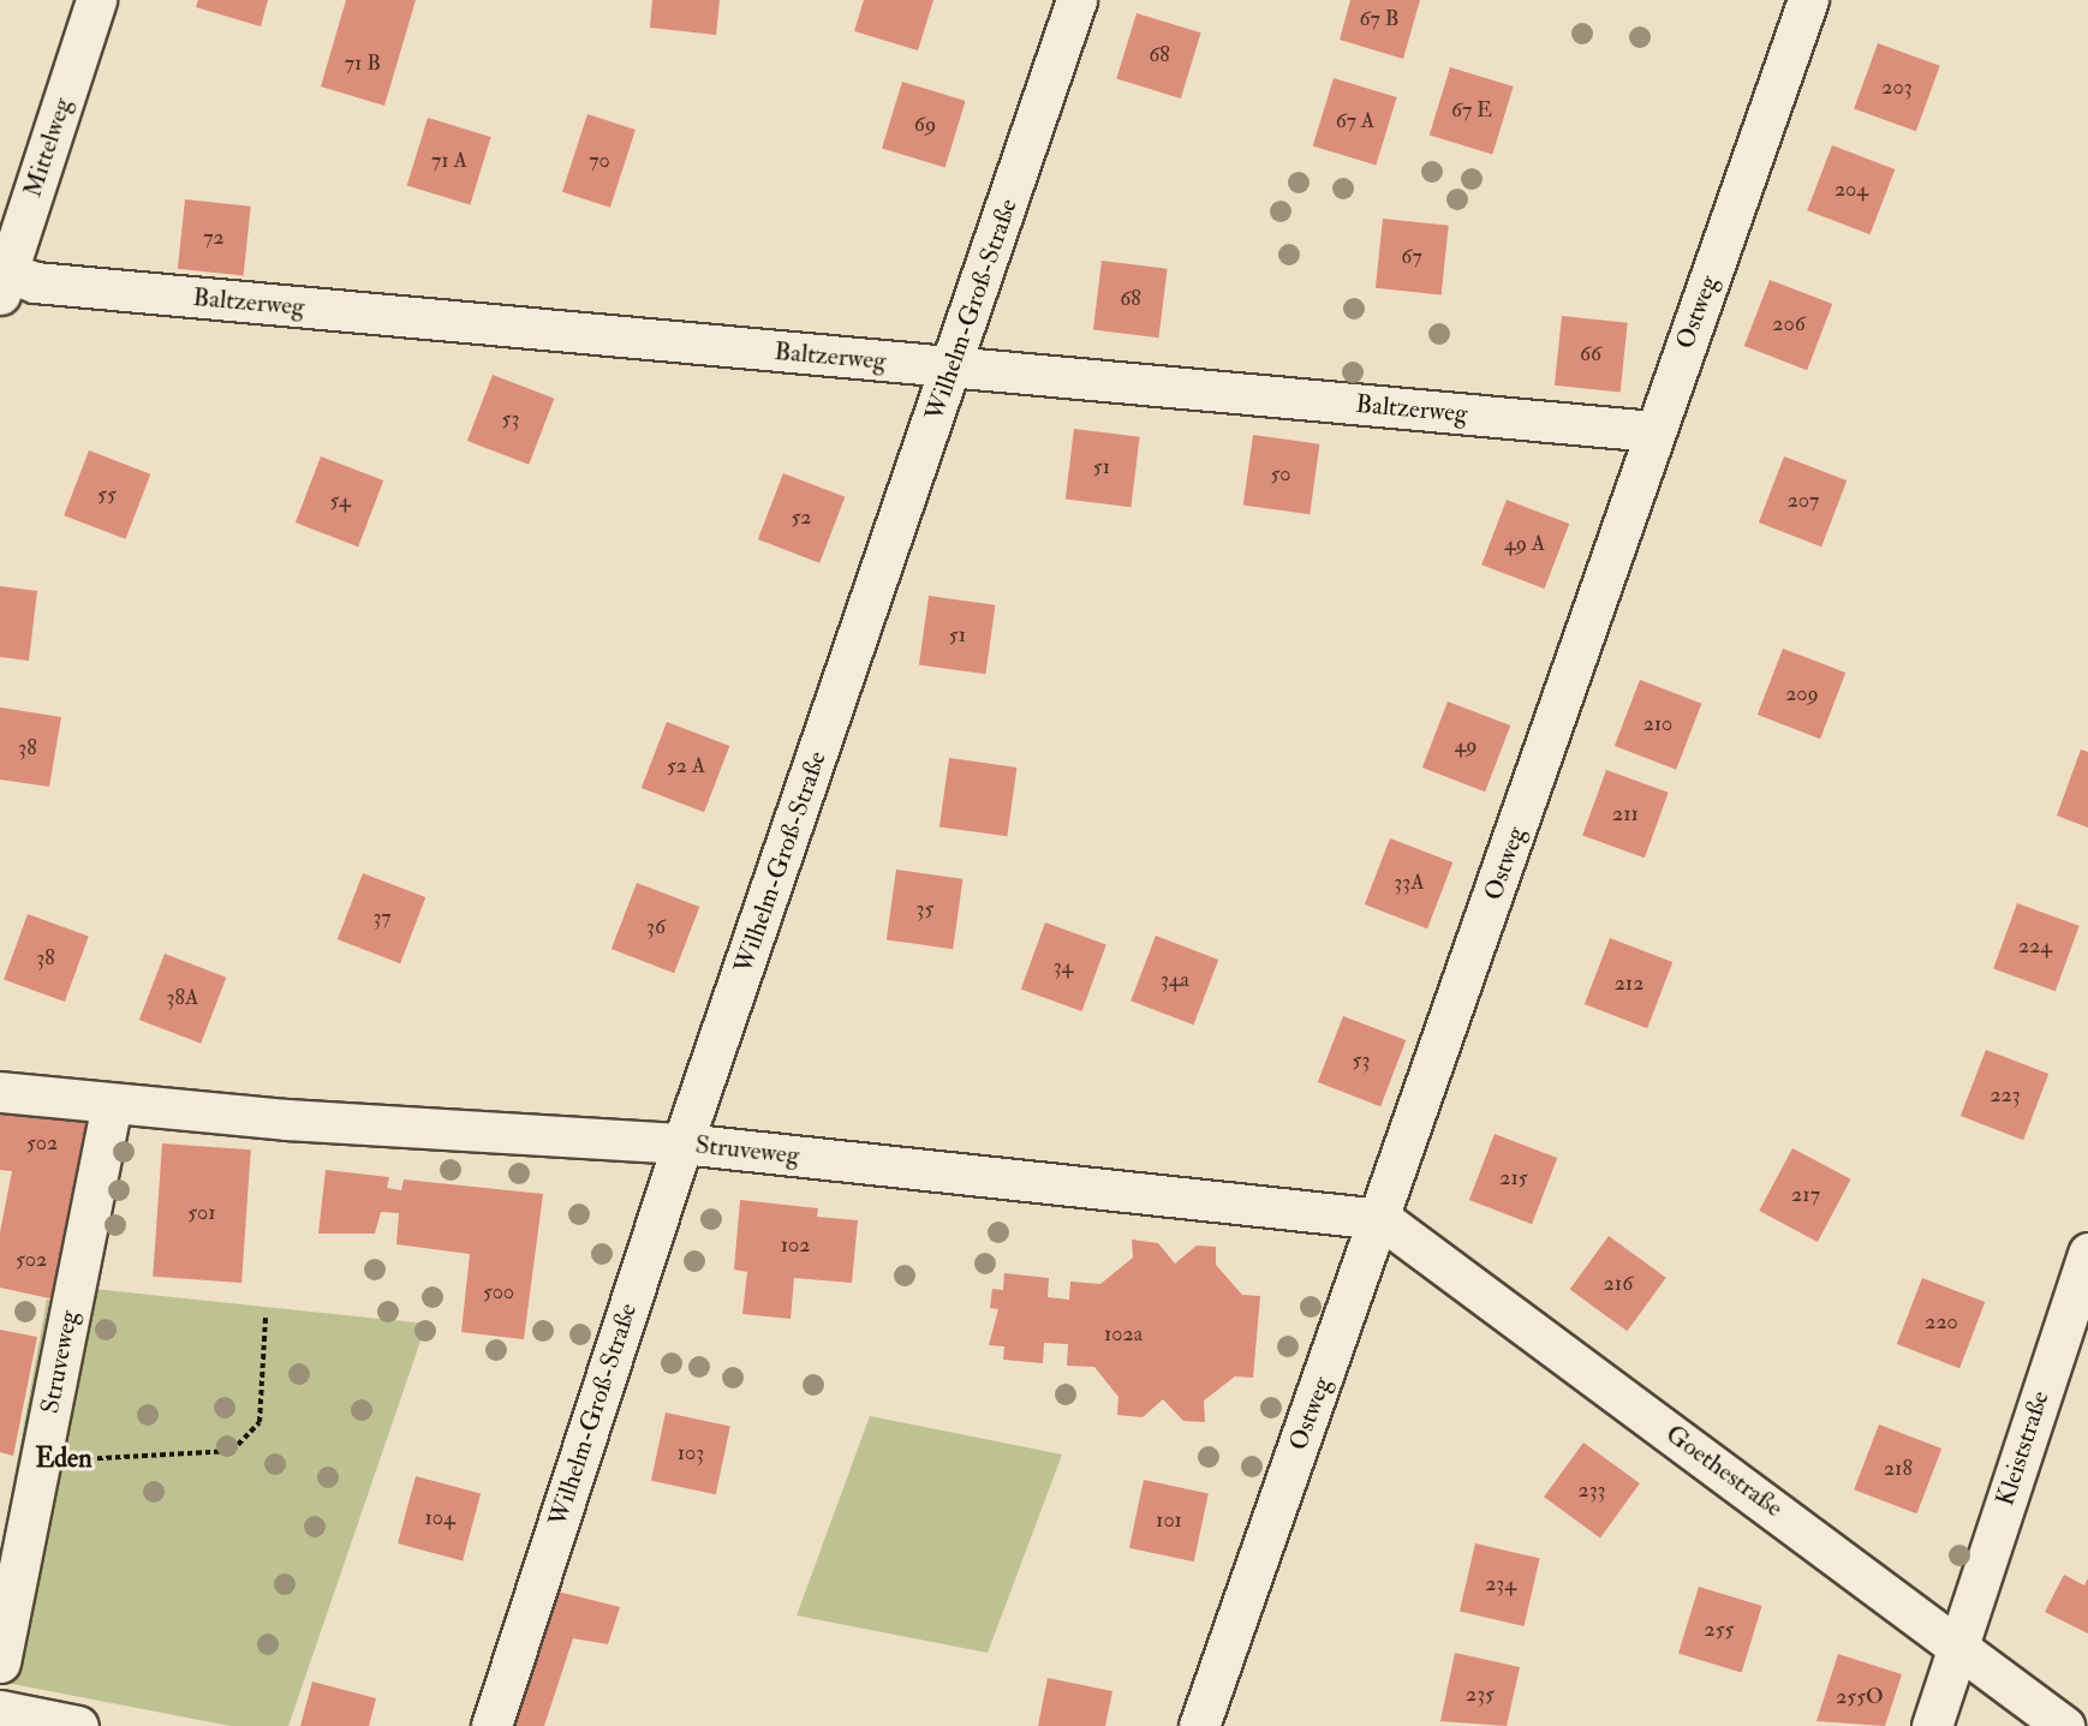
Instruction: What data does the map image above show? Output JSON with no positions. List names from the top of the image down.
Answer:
{
  "streets": {
    "street": [
      "Mittelweg",
      "Baltzerweg",
      "Wilhelm-Groß-Straße",
      "Ostweg",
      "Struveweg",
      "Kleiststraße",
      "Goethestraße"
    ]
  },
  "crossings": [
    ["Mittelweg", "Baltzerweg"],
    ["Baltzerweg", "Wilhelm-Groß-Straße"],
    ["Baltzerweg", "Ostweg"],
    ["Wilhelm-Groß-Straße", "Struveweg"],
    ["Ostweg", "Struveweg"],
    ["Ostweg", "Goethestraße"],
    ["Struveweg", "Goethestraße"],
    ["Kleiststraße", "Goethestraße"]
  ],
  "districts": ["Eden"],
  "house_numbers": [
    "67 B",
    "68",
    "71 B",
    "203",
    "67 E",
    "67 A",
    "69",
    "71 A",
    "70",
    "204",
    "72",
    "67",
    "68",
    "206",
    "66",
    "53",
    "51",
    "50",
    "55",
    "54",
    "207",
    "52",
    "49 A",
    "51",
    "209",
    "210",
    "49",
    "38",
    "52 A",
    "211",
    "33A",
    "35",
    "37",
    "36",
    "224",
    "38",
    "34",
    "34a",
    "212",
    "38A",
    "53",
    "223",
    "502",
    "215",
    "217",
    "501",
    "102",
    "502",
    "216",
    "500",
    "220",
    "102a",
    "103",
    "218",
    "233",
    "104",
    "101",
    "234",
    "255",
    "235",
    "255O"
  ]
}
